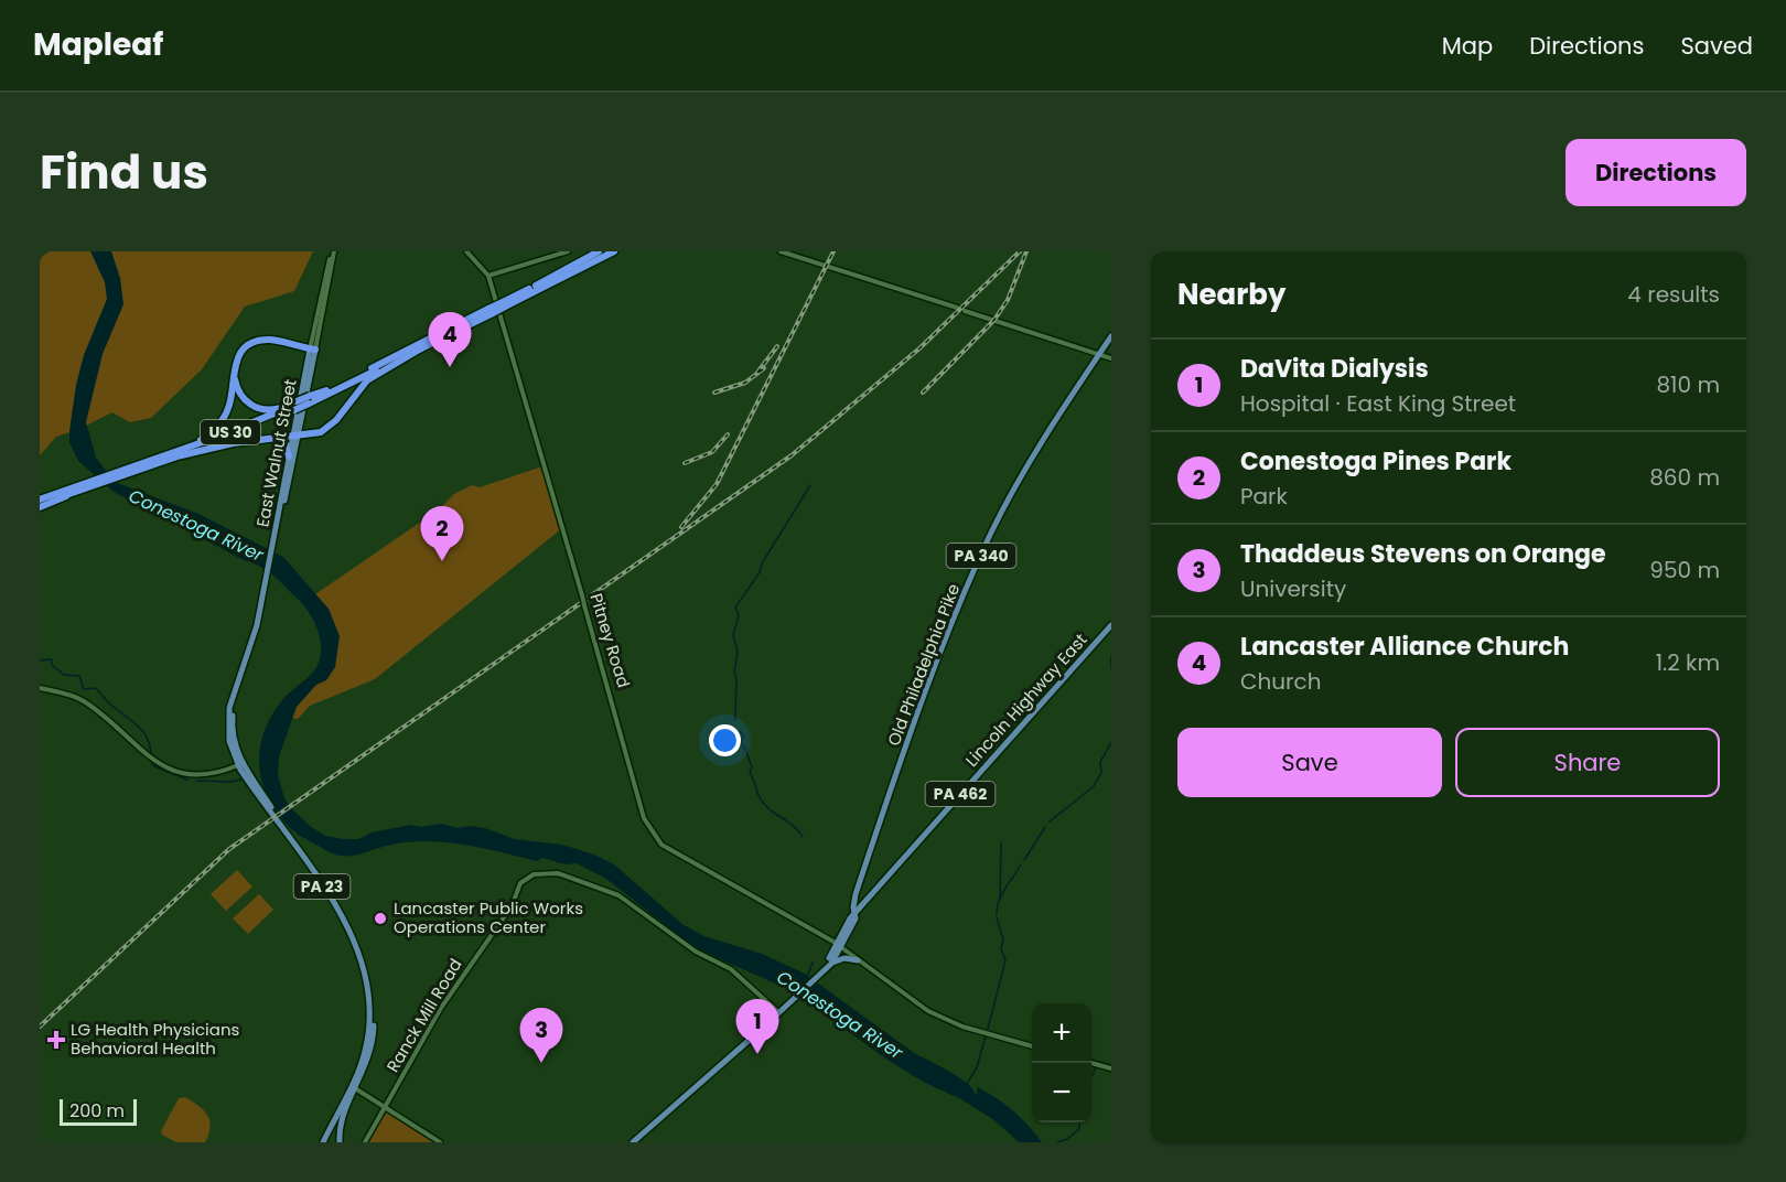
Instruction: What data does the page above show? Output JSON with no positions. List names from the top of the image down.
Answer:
{
  "streets": {
    "highway": ["US 30"],
    "main road": [
      "East Walnut Street",
      "PA 340",
      "Pitney Road",
      "Old Philadelphia Pike",
      "Lincoln Highway East",
      "PA 462",
      "PA 23",
      "Ranck Mill Road"
    ]
  },
  "crossings": [
    ["Pitney Road", "Lincoln Highway East"],
    ["Old Philadelphia Pike", "Lincoln Highway East"],
    ["Lincoln Highway East", "PA 462"],
    ["PA 462", "Ranck Mill Road"]
  ],
  "water": ["Conestoga River"],
  "places": {
    "other": ["Lancaster Public Works Operations Center"],
    "health": ["LG Health Physicians Behavioral Health"]
  },
  "scale_bar": "200 m",
  "page": {
    "header": "Mapleaf",
    "nav": ["Map", "Directions", "Saved"],
    "title": "Find us",
    "buttons": [
      "Directions",
      ["Save", "Share"]
    ],
    "heading": ["Nearby", "4 results"],
    "pins": [
      "4",
      "2",
      "1",
      "3"
    ],
    "list": [
      {
        "mark": "1",
        "name": "DaVita Dialysis",
        "note": "Hospital · East King Street",
        "value": "810 m"
      },
      {
        "mark": "2",
        "name": "Conestoga Pines Park",
        "note": "Park",
        "value": "860 m"
      },
      {
        "mark": "3",
        "name": "Thaddeus Stevens on Orange",
        "note": "University",
        "value": "950 m"
      },
      {
        "mark": "4",
        "name": "Lancaster Alliance Church",
        "note": "Church",
        "value": "1.2 km"
      }
    ],
    "map_buttons": ["+", "−"],
    "scale": "200 m"
  }
}
